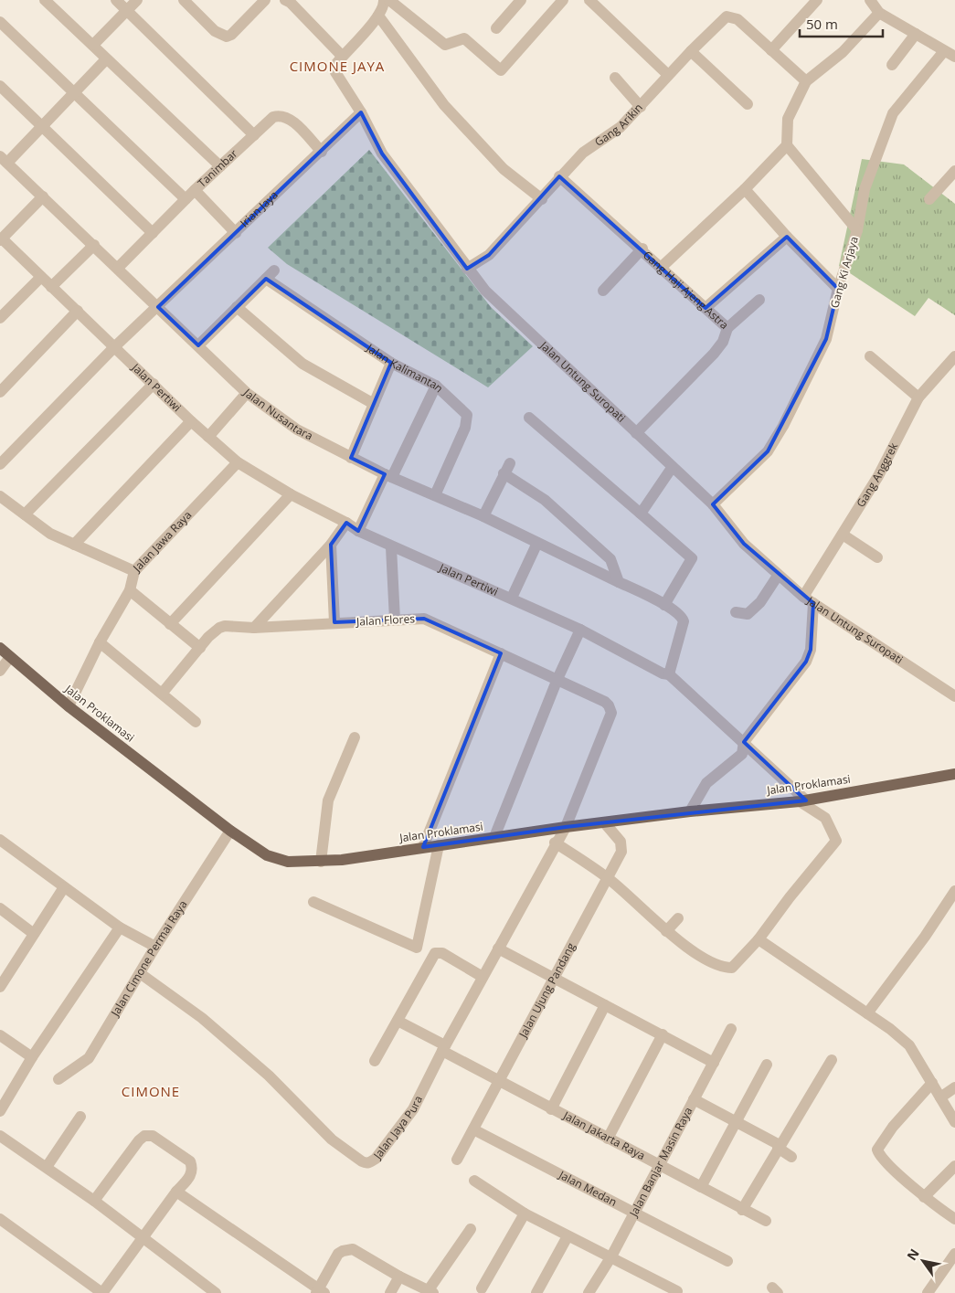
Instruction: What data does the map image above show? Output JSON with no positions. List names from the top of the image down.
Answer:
{
  "streets": {
    "main road": ["Jalan Proklamasi"],
    "street": [
      "Gang Arikin",
      "Tanimbar",
      "Irian Jaya",
      "Gang Ki Arjaya",
      "Gang Haji Ajeng Astra",
      "Jalan Kalimantan",
      "Jalan Untung Suropati",
      "Jalan Pertiwi",
      "Jalan Nusantara",
      "Gang Anggrek",
      "Jalan Jawa Raya",
      "Jalan Flores",
      "Jalan Cimone Permai Raya",
      "Jalan Ujung Pandang",
      "Jalan Jaya Pura",
      "Jalan Jakarta Raya",
      "Jalan Banjar Masin Raya",
      "Jalan Medan"
    ]
  },
  "crossings": [
    ["Gang Arikin", "Gang Haji Ajeng Astra"],
    ["Gang Arikin", "Jalan Untung Suropati"],
    ["Tanimbar", "Irian Jaya"],
    ["Tanimbar", "Jalan Nusantara"],
    ["Irian Jaya", "Jalan Untung Suropati"],
    ["Irian Jaya", "Jalan Pertiwi"],
    ["Irian Jaya", "Jalan Nusantara"],
    ["Gang Ki Arjaya", "Jalan Untung Suropati"],
    ["Gang Haji Ajeng Astra", "Jalan Untung Suropati"],
    ["Jalan Kalimantan", "Jalan Nusantara"],
    ["Jalan Untung Suropati", "Gang Anggrek"],
    ["Jalan Pertiwi", "Jalan Jawa Raya"],
    ["Jalan Pertiwi", "Jalan Proklamasi"],
    ["Jalan Jawa Raya", "Jalan Proklamasi"],
    ["Jalan Flores", "Jalan Jaya Pura"],
    ["Jalan Proklamasi", "Jalan Cimone Permai Raya"],
    ["Jalan Proklamasi", "Jalan Ujung Pandang"],
    ["Jalan Proklamasi", "Jalan Jaya Pura"],
    ["Jalan Cimone Permai Raya", "Jalan Jaya Pura"],
    ["Jalan Ujung Pandang", "Jalan Jakarta Raya"],
    ["Jalan Ujung Pandang", "Jalan Medan"],
    ["Jalan Jaya Pura", "Jalan Jakarta Raya"],
    ["Jalan Jakarta Raya", "Jalan Banjar Masin Raya"],
    ["Jalan Banjar Masin Raya", "Jalan Medan"]
  ],
  "districts": ["CIMONE JAYA", "CIMONE"],
  "scale_bar": "50 m",
  "north": "top left"
}
